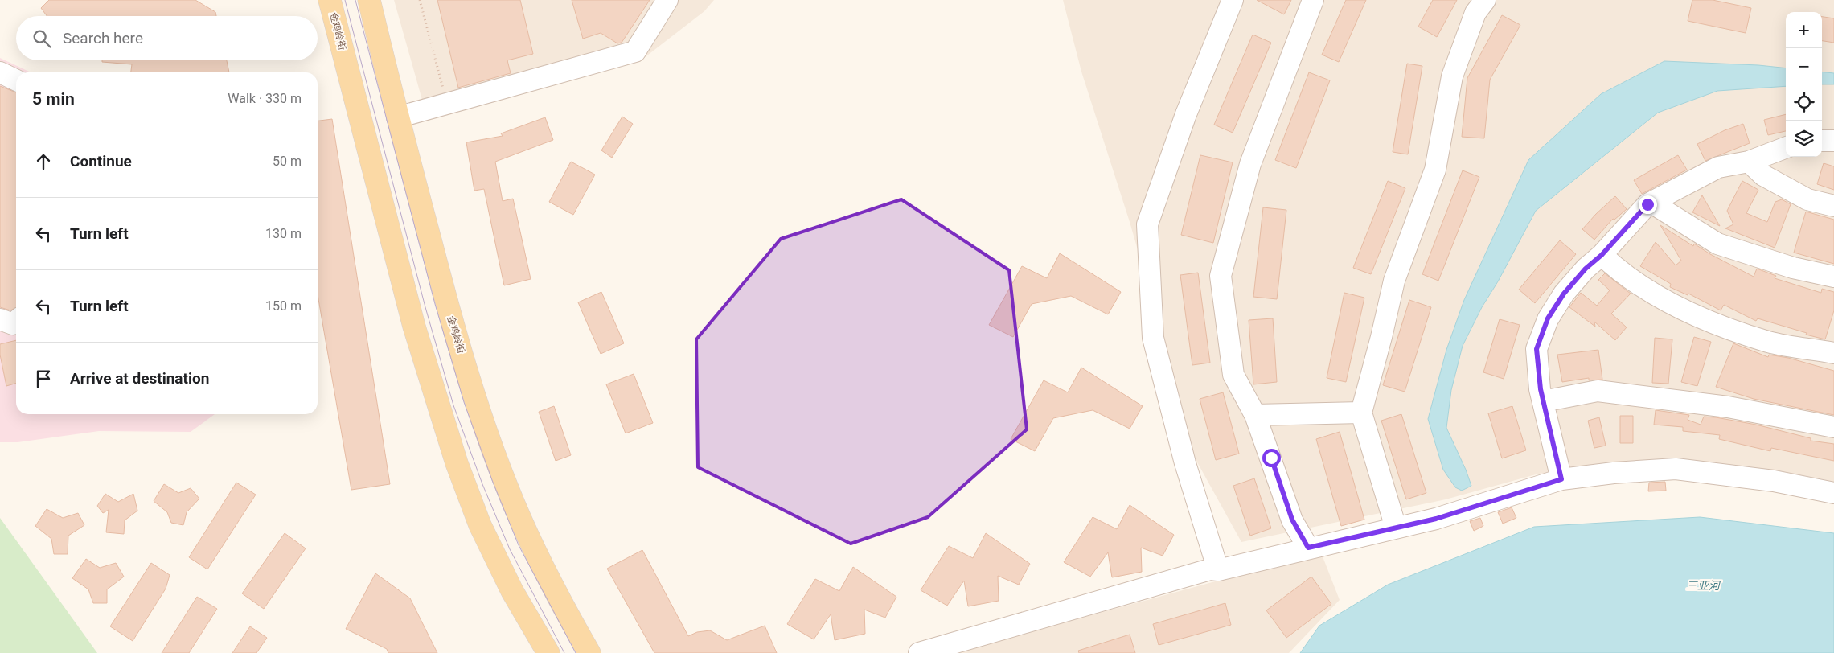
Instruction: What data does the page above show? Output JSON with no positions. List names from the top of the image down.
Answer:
{
  "streets": {
    "main road": ["金鸡岭街"]
  },
  "water": ["三亚河"],
  "page": {
    "map_buttons": ["+", "−"],
    "search": "Search here",
    "heading": ["5 min", "Walk · 330 m"],
    "list": [
      ["Continue", "50 m"],
      ["Turn left", "130 m"],
      ["Turn left", "150 m"],
      "Arrive at destination"
    ]
  }
}
